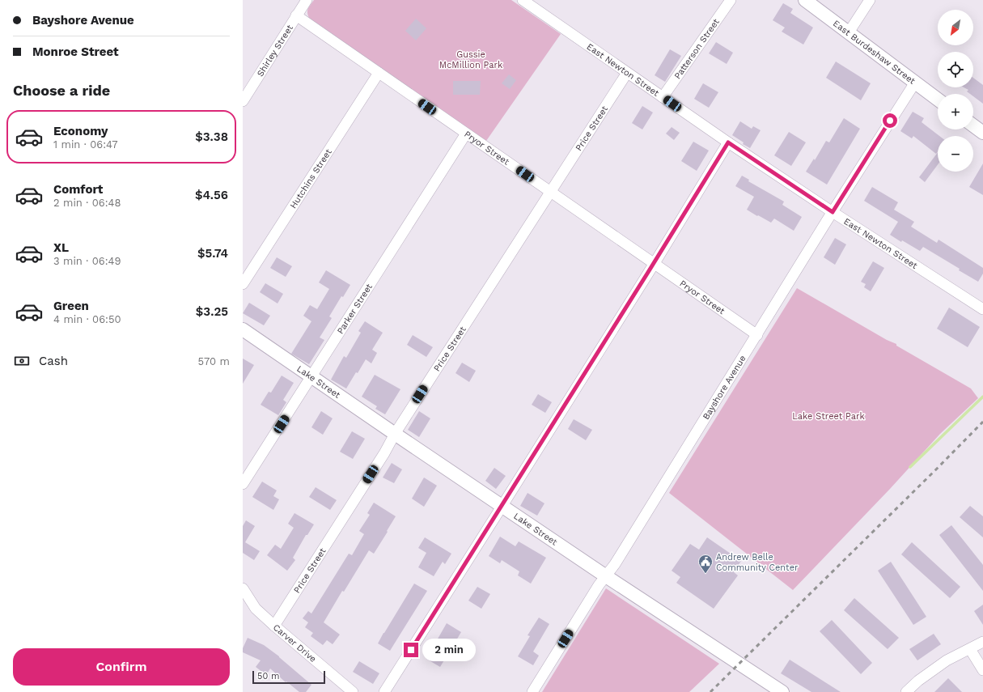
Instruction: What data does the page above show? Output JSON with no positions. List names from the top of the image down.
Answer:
{
  "streets": {
    "street": [
      "Patterson Street",
      "Shirley Street",
      "East Burdeshaw Street",
      "East Newton Street",
      "Price Street",
      "Pryor Street",
      "Hutchins Street",
      "Parker Street",
      "Lake Street",
      "Bayshore Avenue",
      "Carver Drive"
    ]
  },
  "crossings": [
    ["Patterson Street", "East Newton Street"],
    ["Shirley Street", "Pryor Street"],
    ["East Burdeshaw Street", "Bayshore Avenue"],
    ["East Newton Street", "Price Street"],
    ["East Newton Street", "Bayshore Avenue"],
    ["Price Street", "Pryor Street"],
    ["Price Street", "Lake Street"],
    ["Price Street", "Carver Drive"],
    ["Pryor Street", "Hutchins Street"],
    ["Pryor Street", "Parker Street"],
    ["Pryor Street", "Bayshore Avenue"],
    ["Parker Street", "Lake Street"],
    ["Lake Street", "Bayshore Avenue"]
  ],
  "parks": ["Gussie McMillion Park", "Lake Street Park"],
  "places": {
    "public building": ["Andrew Belle Community Center"]
  },
  "scale_bar": "50 m",
  "north": "bottom left",
  "page": {
    "banner": ["Bayshore Avenue", "Monroe Street"],
    "map_buttons": ["+", "−"],
    "heading": "Choose a ride",
    "list": [
      {
        "name": "Economy",
        "note": "1 min · 06:47",
        "value": "$3.38"
      },
      {
        "name": "Comfort",
        "note": "2 min · 06:48",
        "value": "$4.56"
      },
      {
        "name": "XL",
        "note": "3 min · 06:49",
        "value": "$5.74"
      },
      {
        "name": "Green",
        "note": "4 min · 06:50",
        "value": "$3.25"
      }
    ],
    "pay": ["Cash", "570 m"],
    "bubble": "2 min",
    "buttons": "Confirm",
    "scale": "50 m"
  }
}
